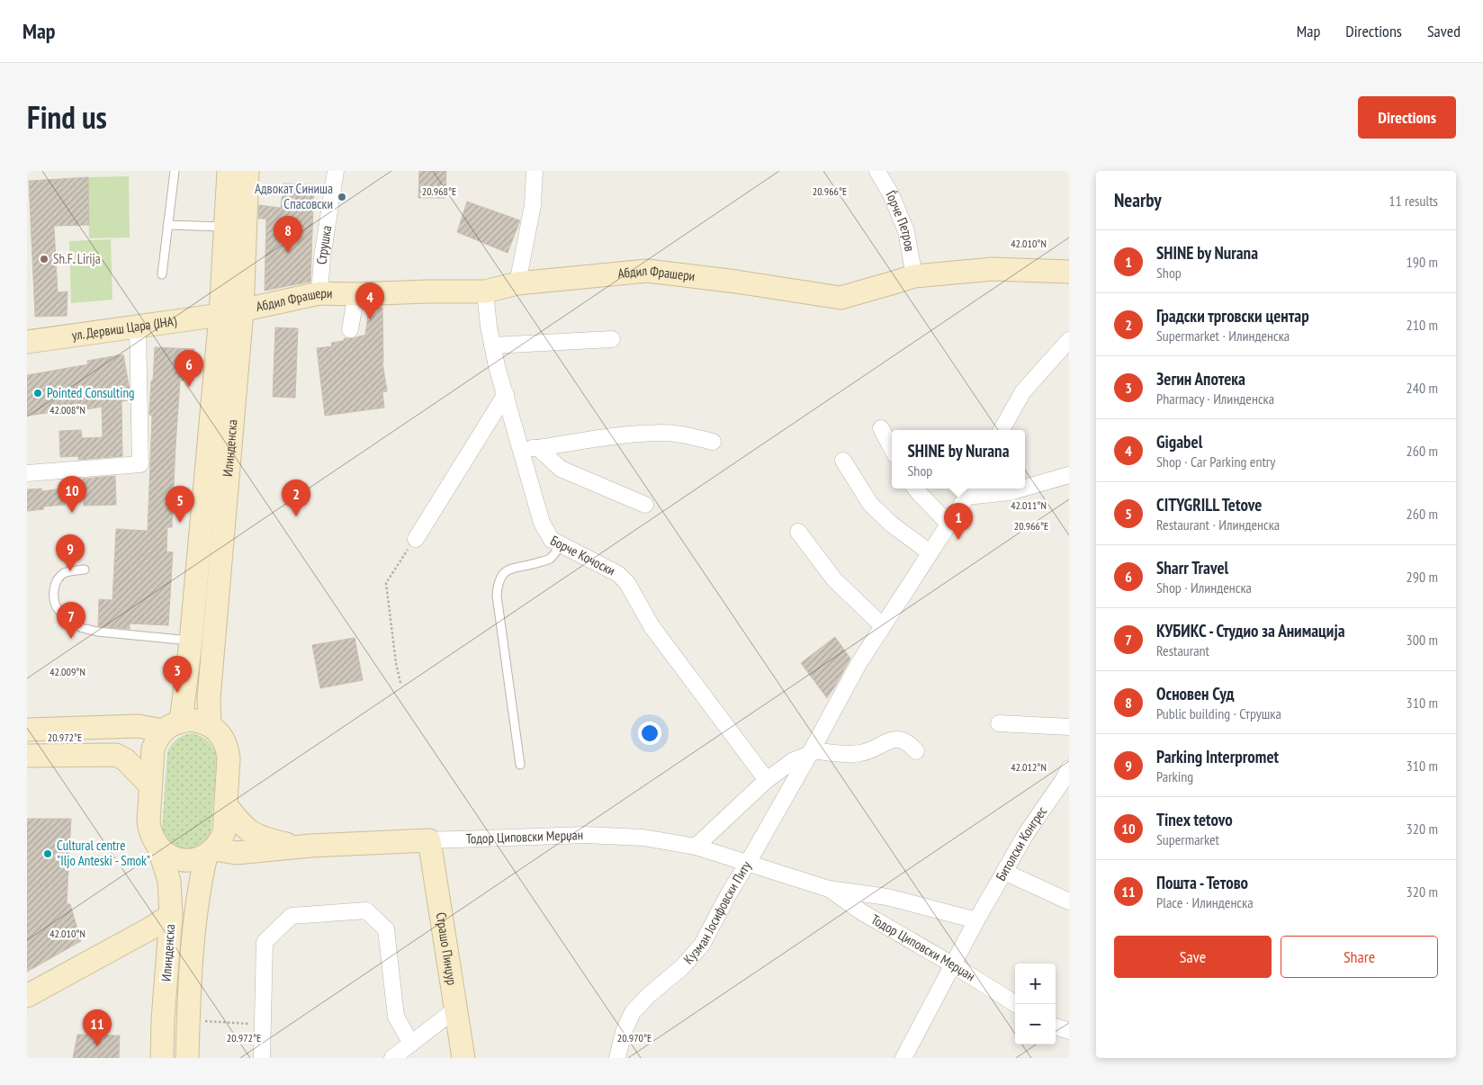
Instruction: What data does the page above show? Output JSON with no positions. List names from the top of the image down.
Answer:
{
  "streets": {
    "street": [
      "Ѓорче Петров",
      "Струшка",
      "Абдил Фрашери",
      "ул. Дервиш Цара (ЈНА)",
      "Илинденска",
      "Борче Кочоски",
      "Тодор Циповски Мерџан",
      "Битолски Конгрес",
      "Кузман Јосифовски Питу",
      "Страшо Пинџур"
    ]
  },
  "crossings": [
    ["Ѓорче Петров", "Абдил Фрашери"],
    ["Струшка", "Абдил Фрашери"],
    ["Абдил Фрашери", "ул. Дервиш Цара (ЈНА)"],
    ["Абдил Фрашери", "Илинденска"],
    ["Абдил Фрашери", "Борче Кочоски"],
    ["ул. Дервиш Цара (ЈНА)", "Илинденска"],
    ["Илинденска", "Тодор Циповски Мерџан"],
    ["Тодор Циповски Мерџан", "Битолски Конгрес"],
    ["Тодор Циповски Мерџан", "Кузман Јосифовски Питу"],
    ["Тодор Циповски Мерџан", "Страшо Пинџур"]
  ],
  "places": [
    "Адвокат Синиша Спасовски",
    "Sh.F. Lirija",
    "Pointed Consulting",
    "Cultural centre \"Iljo Anteski - Smok\""
  ],
  "page": {
    "header": "Map",
    "nav": ["Map", "Directions", "Saved"],
    "title": "Find us",
    "buttons": [
      "Directions",
      ["Save", "Share"]
    ],
    "heading": ["Nearby", "11 results"],
    "pins": [
      "8",
      "4",
      "6",
      "10",
      "2",
      "5",
      "1",
      "9",
      "7",
      "3",
      "11"
    ],
    "list": [
      {
        "mark": "1",
        "name": "SHINE by Nurana",
        "note": "Shop",
        "value": "190 m"
      },
      {
        "mark": "2",
        "name": "Градски трговски центар",
        "note": "Supermarket · Илинденска",
        "value": "210 m"
      },
      {
        "mark": "3",
        "name": "Зегин Апотека",
        "note": "Pharmacy · Илинденска",
        "value": "240 m"
      },
      {
        "mark": "4",
        "name": "Gigabel",
        "note": "Shop · Car Parking entry",
        "value": "260 m"
      },
      {
        "mark": "5",
        "name": "CITYGRILL Tetove",
        "note": "Restaurant · Илинденска",
        "value": "260 m"
      },
      {
        "mark": "6",
        "name": "Sharr Travel",
        "note": "Shop · Илинденска",
        "value": "290 m"
      },
      {
        "mark": "7",
        "name": "КУБИКС - Студио за Анимација",
        "note": "Restaurant",
        "value": "300 m"
      },
      {
        "mark": "8",
        "name": "Основен Суд",
        "note": "Public building · Струшка",
        "value": "310 m"
      },
      {
        "mark": "9",
        "name": "Parking Interpromet",
        "note": "Parking",
        "value": "310 m"
      },
      {
        "mark": "10",
        "name": "Tinex tetovo",
        "note": "Supermarket",
        "value": "320 m"
      },
      {
        "mark": "11",
        "name": "Пошта - Тетово",
        "note": "Place · Илинденска",
        "value": "320 m"
      }
    ],
    "popup": ["SHINE by Nurana", "Shop"],
    "map_buttons": ["+", "−"]
  },
  "coordinates": [
    "20.968°E",
    "20.966°E",
    "42.010°N",
    "42.008°N",
    "42.011°N",
    "42.009°N",
    "20.972°E",
    "42.012°N",
    "20.970°E"
  ]
}
